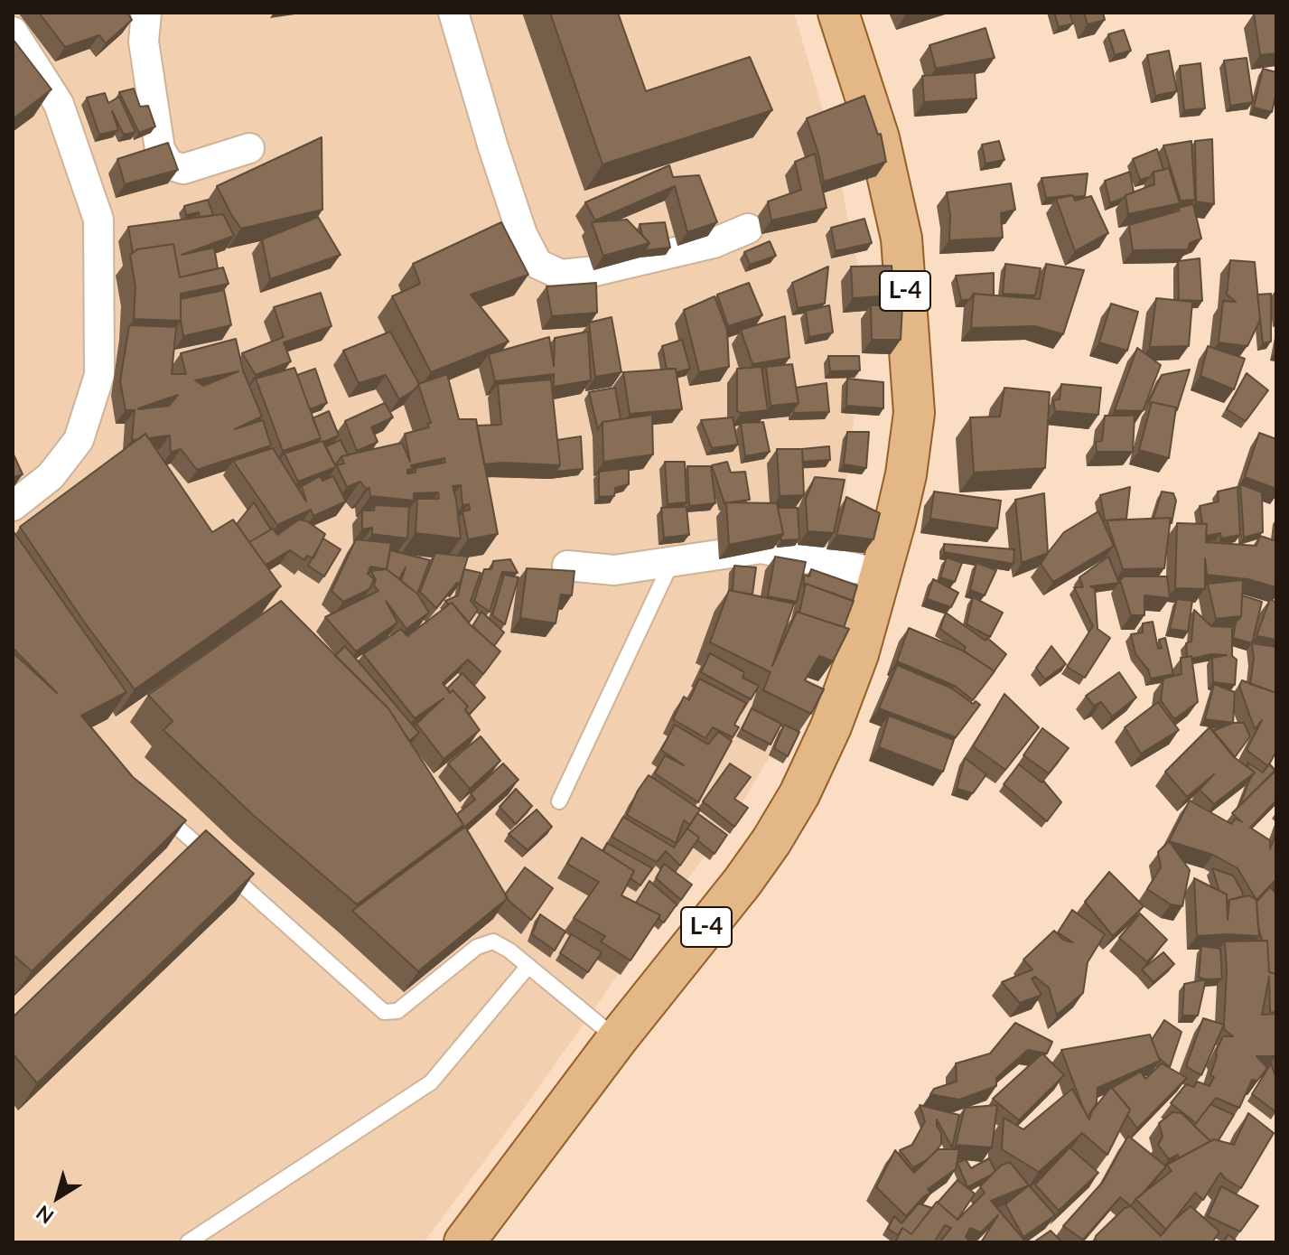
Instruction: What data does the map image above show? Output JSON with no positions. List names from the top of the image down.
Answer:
{
  "streets": {
    "main road": ["L-4"]
  },
  "north": "bottom left"
}
